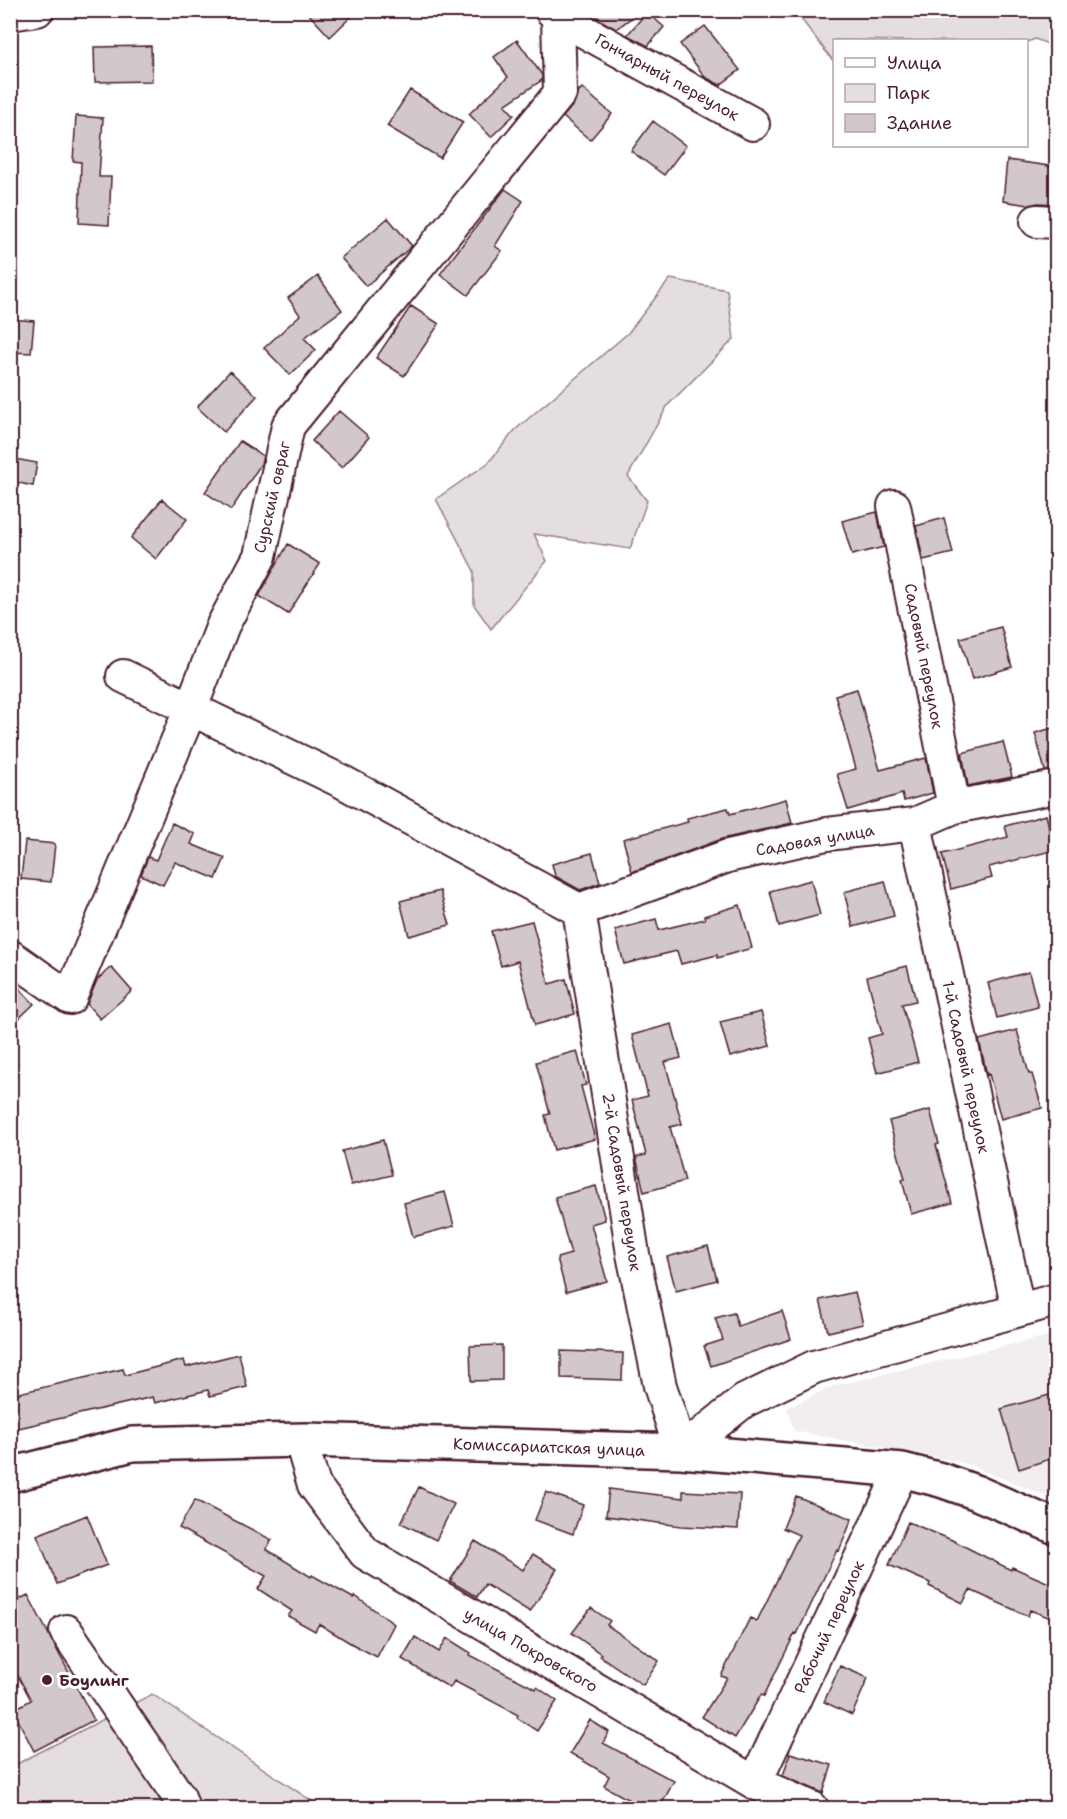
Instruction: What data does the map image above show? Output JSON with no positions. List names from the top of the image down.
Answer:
{
  "streets": {
    "main road": ["Комиссариатская улица"],
    "street": [
      "Гончарный переулок",
      "Сурский овраг",
      "Садовый переулок",
      "Садовая улица",
      "1-й Садовый переулок",
      "2-й Садовый переулок",
      "Рабочий переулок",
      "улица Покровского"
    ]
  },
  "crossings": [
    ["Гончарный переулок", "Сурский овраг"],
    ["Садовый переулок", "Садовая улица"],
    ["Садовая улица", "1-й Садовый переулок"],
    ["Садовая улица", "2-й Садовый переулок"],
    ["2-й Садовый переулок", "Комиссариатская улица"],
    ["Комиссариатская улица", "Рабочий переулок"],
    ["Комиссариатская улица", "улица Покровского"],
    ["Рабочий переулок", "улица Покровского"]
  ],
  "places": ["Боулинг"],
  "legend": ["Улица", "Парк", "Здание"]
}
